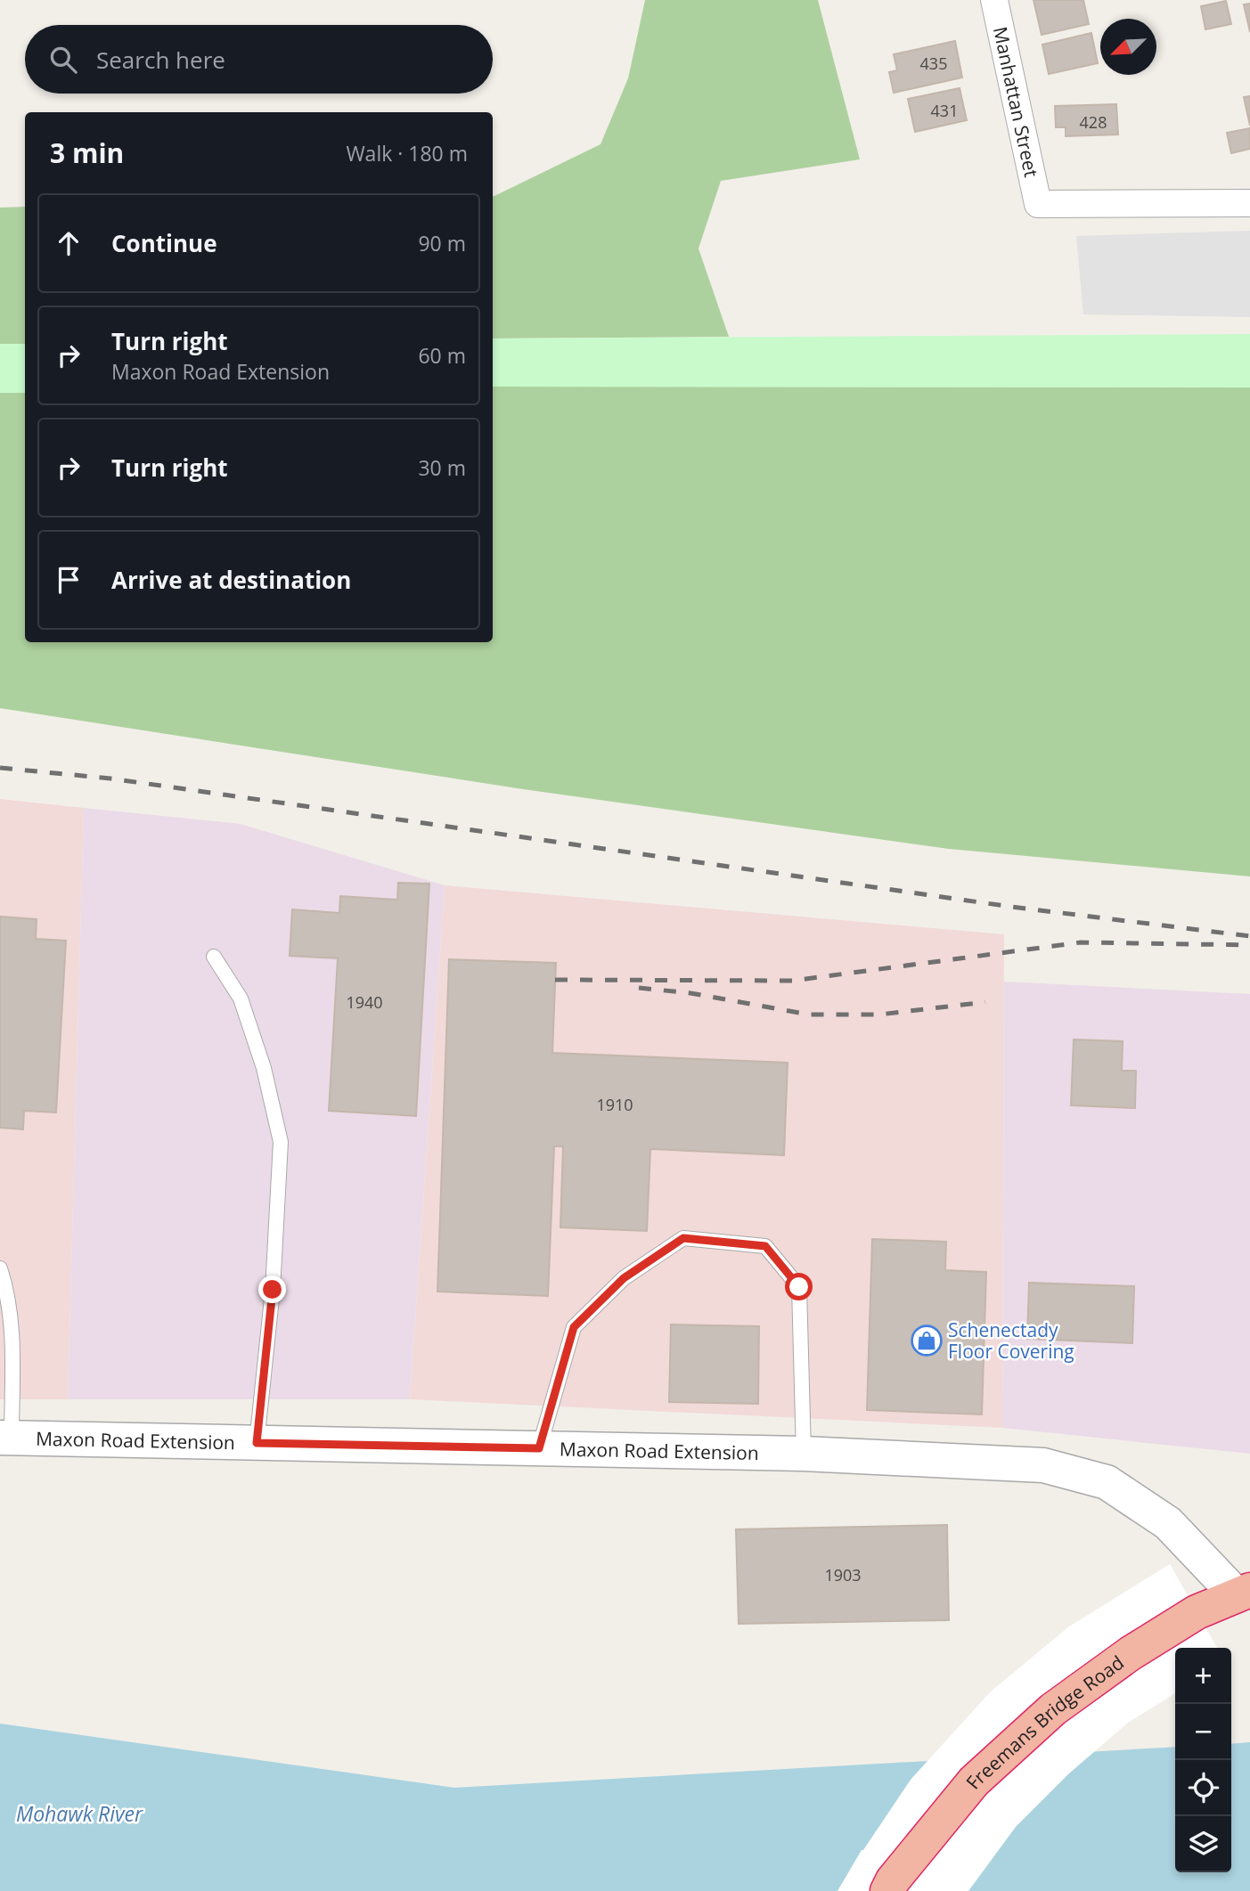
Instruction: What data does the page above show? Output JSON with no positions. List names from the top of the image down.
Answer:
{
  "streets": {
    "highway": ["Freemans Bridge Road"],
    "street": ["Manhattan Street", "Maxon Road Extension"]
  },
  "crossings": [
    ["Maxon Road Extension", "Freemans Bridge Road"]
  ],
  "water": ["Mohawk River"],
  "places": {
    "shop": ["Schenectady Floor Covering"]
  },
  "house_numbers": [
    "435",
    "431",
    "428",
    "1940",
    "1910",
    "1903"
  ],
  "north": "bottom left",
  "page": {
    "search": "Search here",
    "heading": ["3 min", "Walk · 180 m"],
    "list": [
      ["Continue", "90 m"],
      ["Turn right", "Maxon Road Extension", "60 m"],
      ["Turn right", "30 m"],
      "Arrive at destination"
    ],
    "map_buttons": ["+", "−"]
  }
}
